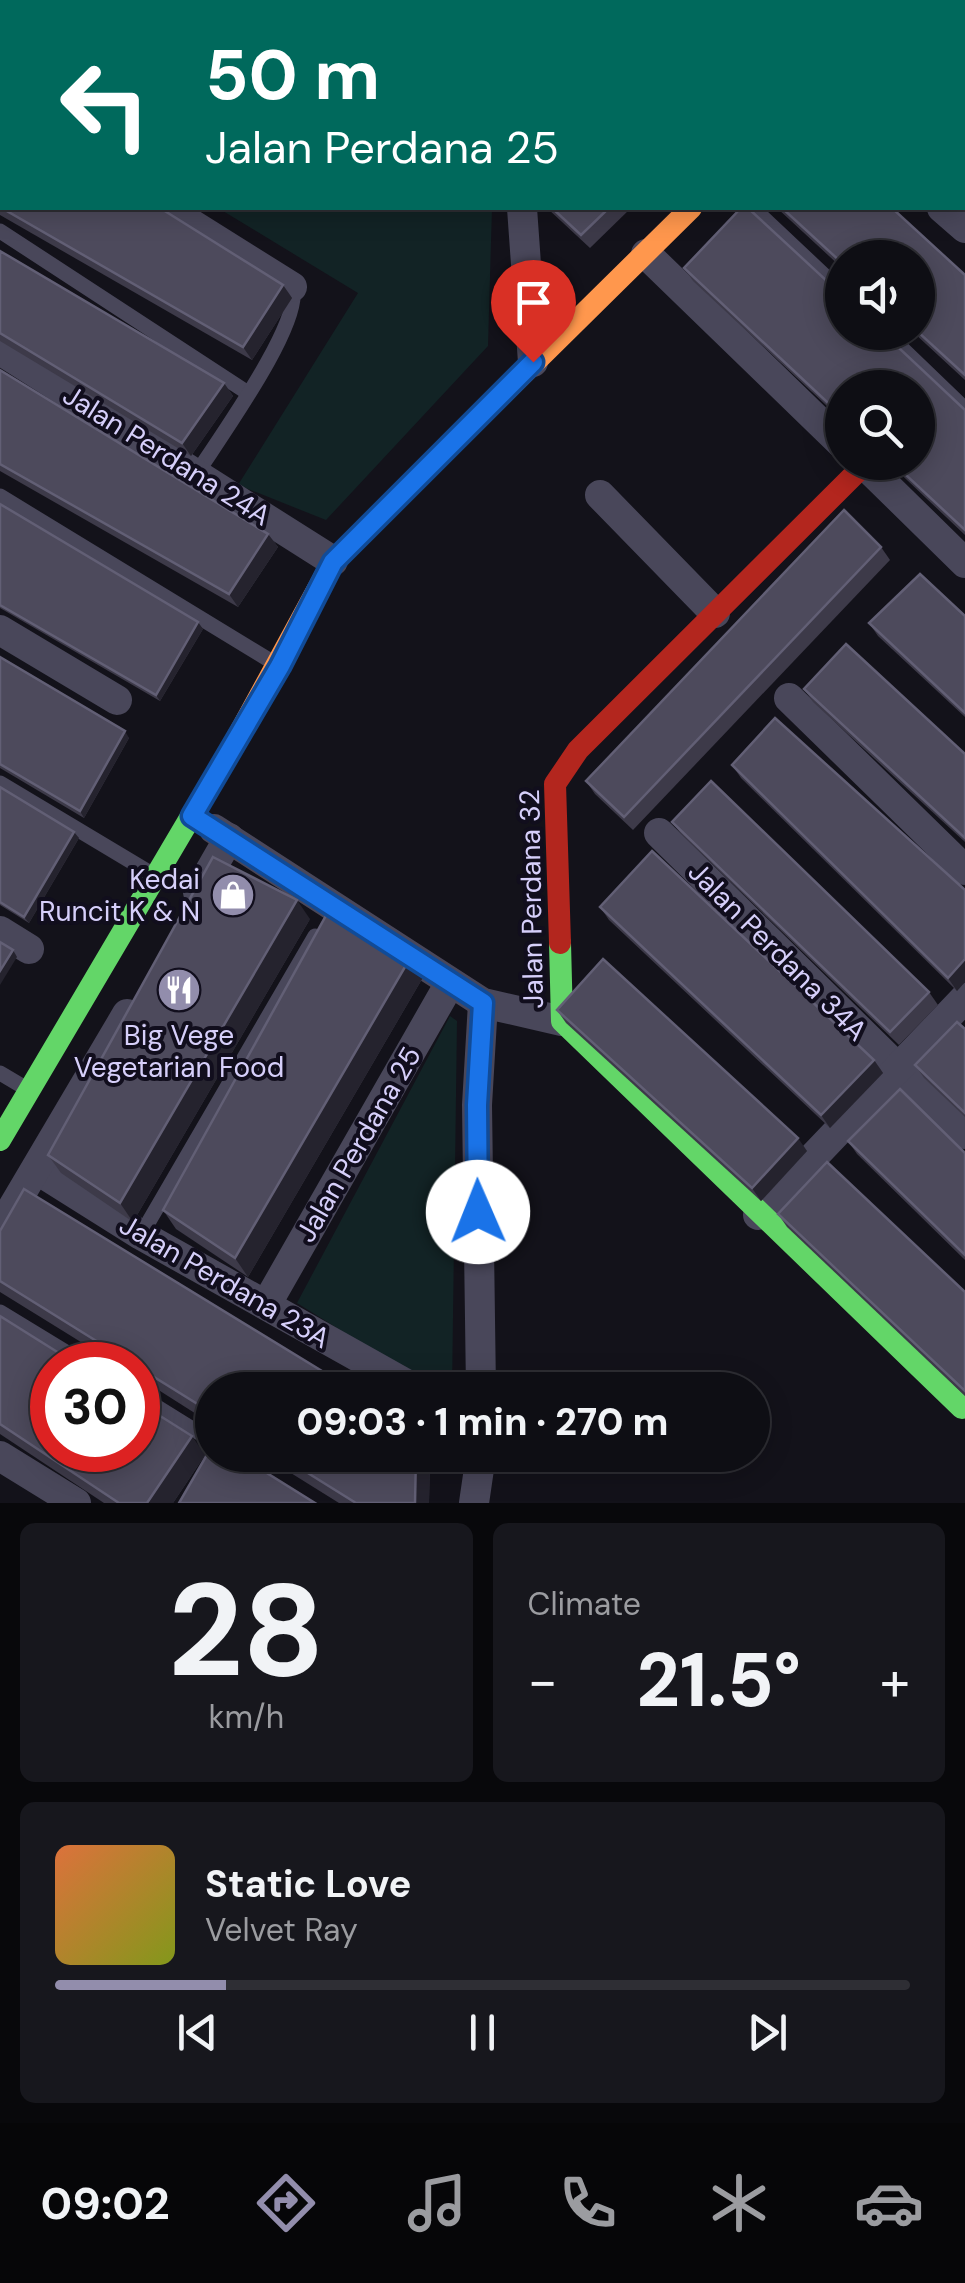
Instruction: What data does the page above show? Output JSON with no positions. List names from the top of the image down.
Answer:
{
  "streets": {
    "street": [
      "Jalan Perdana 24A",
      "Jalan Perdana 32",
      "Jalan Perdana 34A",
      "Jalan Perdana 25",
      "Jalan Perdana 23A"
    ]
  },
  "crossings": [
    ["Jalan Perdana 25", "Jalan Perdana 23A"]
  ],
  "places": {
    "shop": ["Kedai Runcit K & N"],
    "restaurant": ["Big Vege Vegetarian Food"]
  },
  "page": {
    "turn": ["50 m", "Jalan Perdana 25"],
    "limit": "30",
    "trip": "09:03 · 1 min · 270 m",
    "tile": [
      ["28", "km/h"],
      "Climate"
    ],
    "heat": ["−", "21.5°", "+"],
    "song": ["Static Love", "Velvet Ray"],
    "tabs": "09:02"
  }
}
